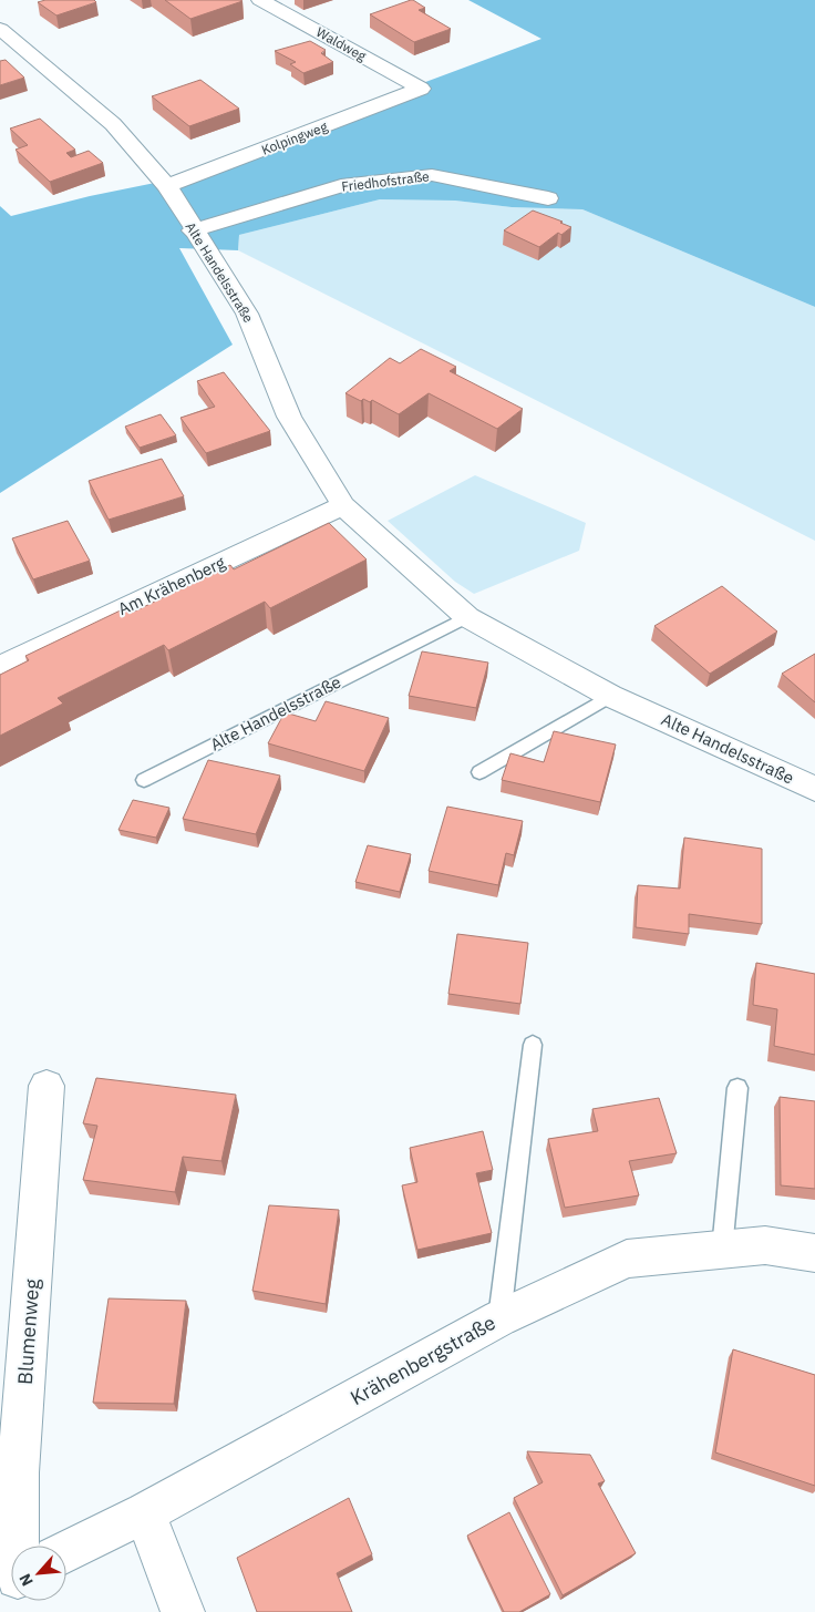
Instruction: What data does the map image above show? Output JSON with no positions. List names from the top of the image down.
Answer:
{
  "streets": {
    "street": [
      "Waldweg",
      "Kolpingweg",
      "Friedhofstraße",
      "Alte Handelsstraße",
      "Am Krähenberg",
      "Blumenweg",
      "Krähenbergstraße"
    ]
  },
  "crossings": [
    ["Waldweg", "Kolpingweg"],
    ["Kolpingweg", "Alte Handelsstraße"],
    ["Friedhofstraße", "Alte Handelsstraße"],
    ["Alte Handelsstraße", "Am Krähenberg"]
  ],
  "north": "bottom left"
}
